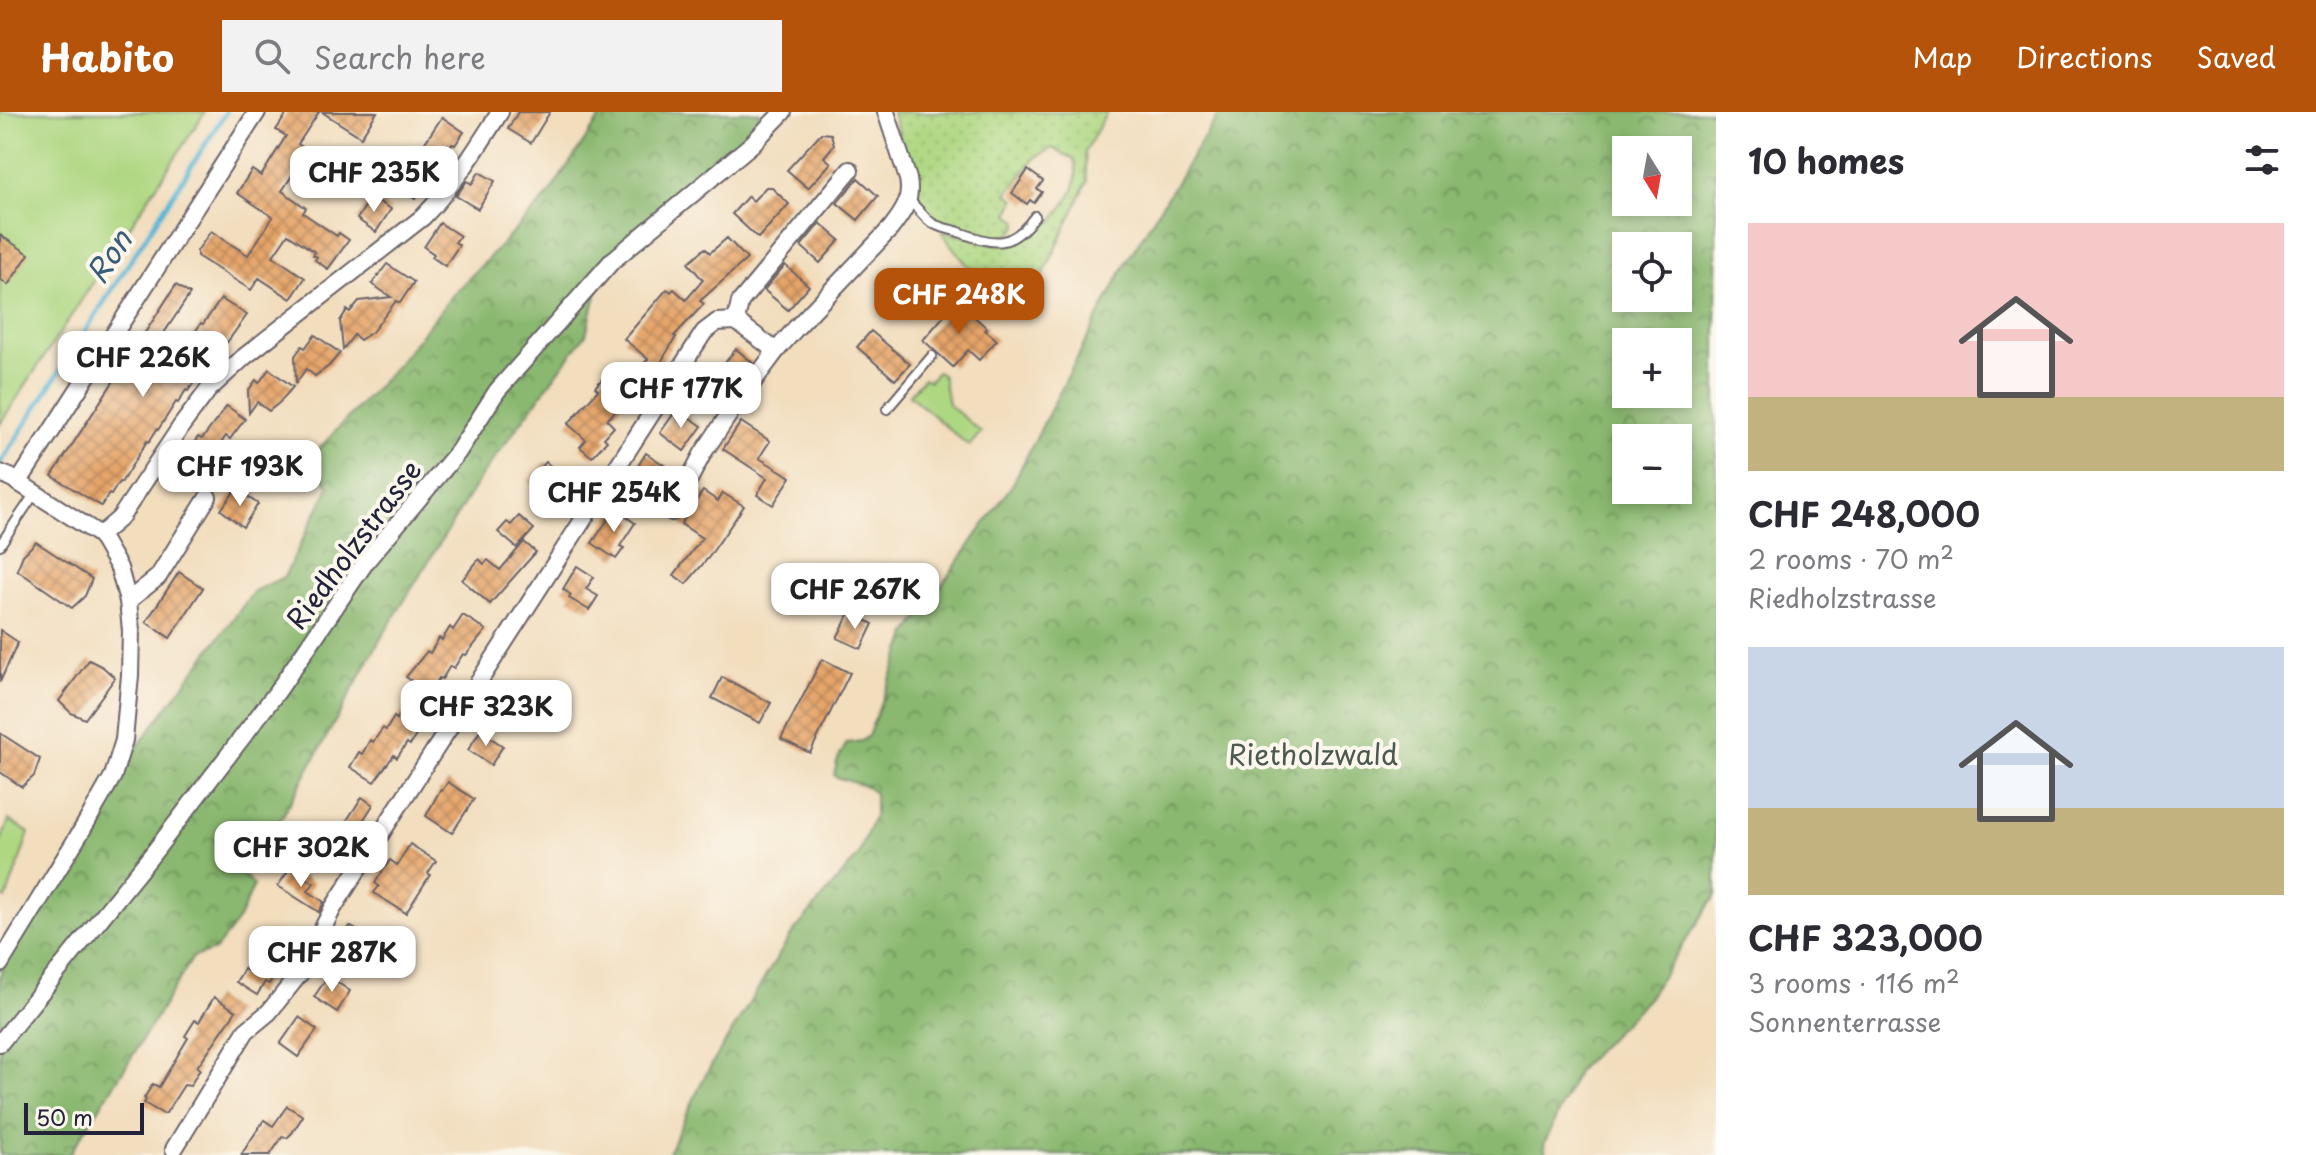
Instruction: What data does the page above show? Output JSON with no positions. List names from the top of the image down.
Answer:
{
  "streets": {
    "street": ["Riedholzstrasse"]
  },
  "water": ["Ron"],
  "parks": ["Rietholzwald"],
  "scale_bar": "50 m",
  "north": "bottom",
  "page": {
    "header": "Habito",
    "search": "Search here",
    "nav": ["Map", "Directions", "Saved"],
    "heading": "10 homes",
    "map_buttons": ["+", "−"],
    "price": [
      "CHF 235K",
      "CHF 248K",
      "CHF 226K",
      "CHF 177K",
      "CHF 193K",
      "CHF 254K",
      "CHF 267K",
      "CHF 323K",
      "CHF 302K",
      "CHF 287K"
    ],
    "list": [
      {
        "name": "CHF 248,000",
        "note": "2 rooms · 70 m² · Riedholzstrasse"
      },
      {
        "name": "CHF 323,000",
        "note": "3 rooms · 116 m² · Sonnenterrasse"
      }
    ],
    "scale": "50 m"
  }
}
